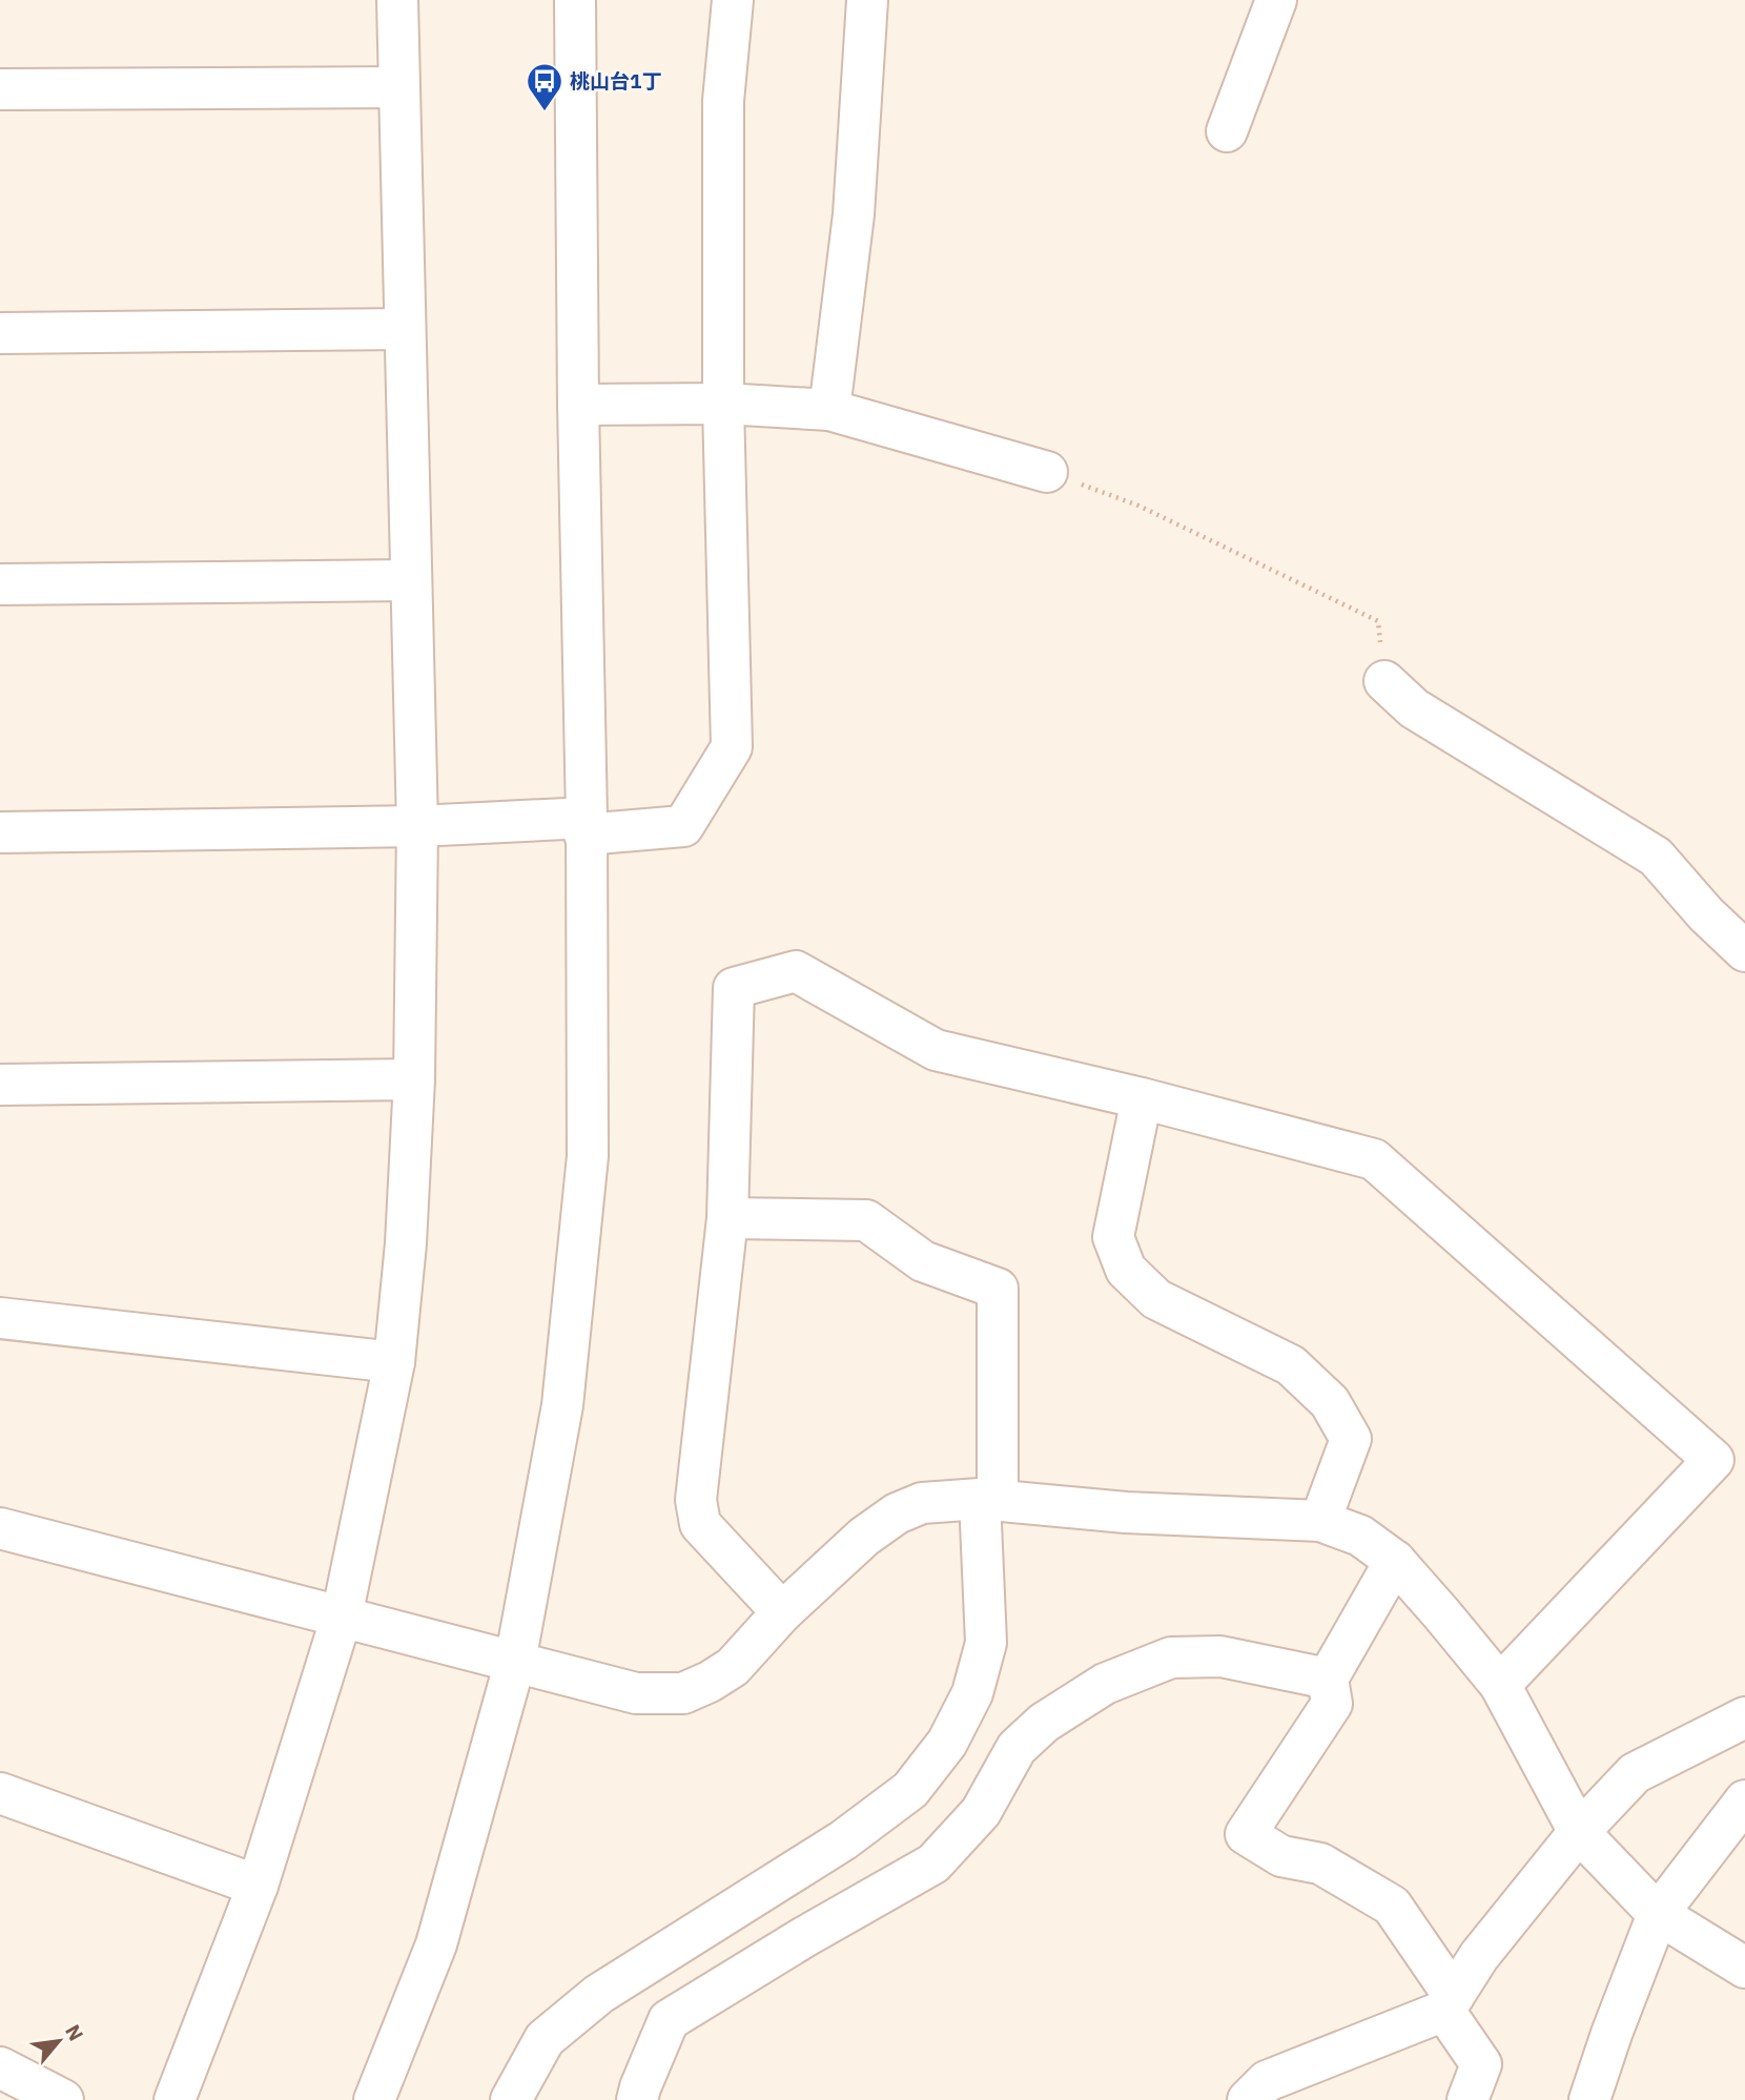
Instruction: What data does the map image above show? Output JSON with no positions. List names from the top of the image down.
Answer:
{
  "places": {
    "bus stop": ["桃山台1丁"]
  },
  "north": "top right"
}
